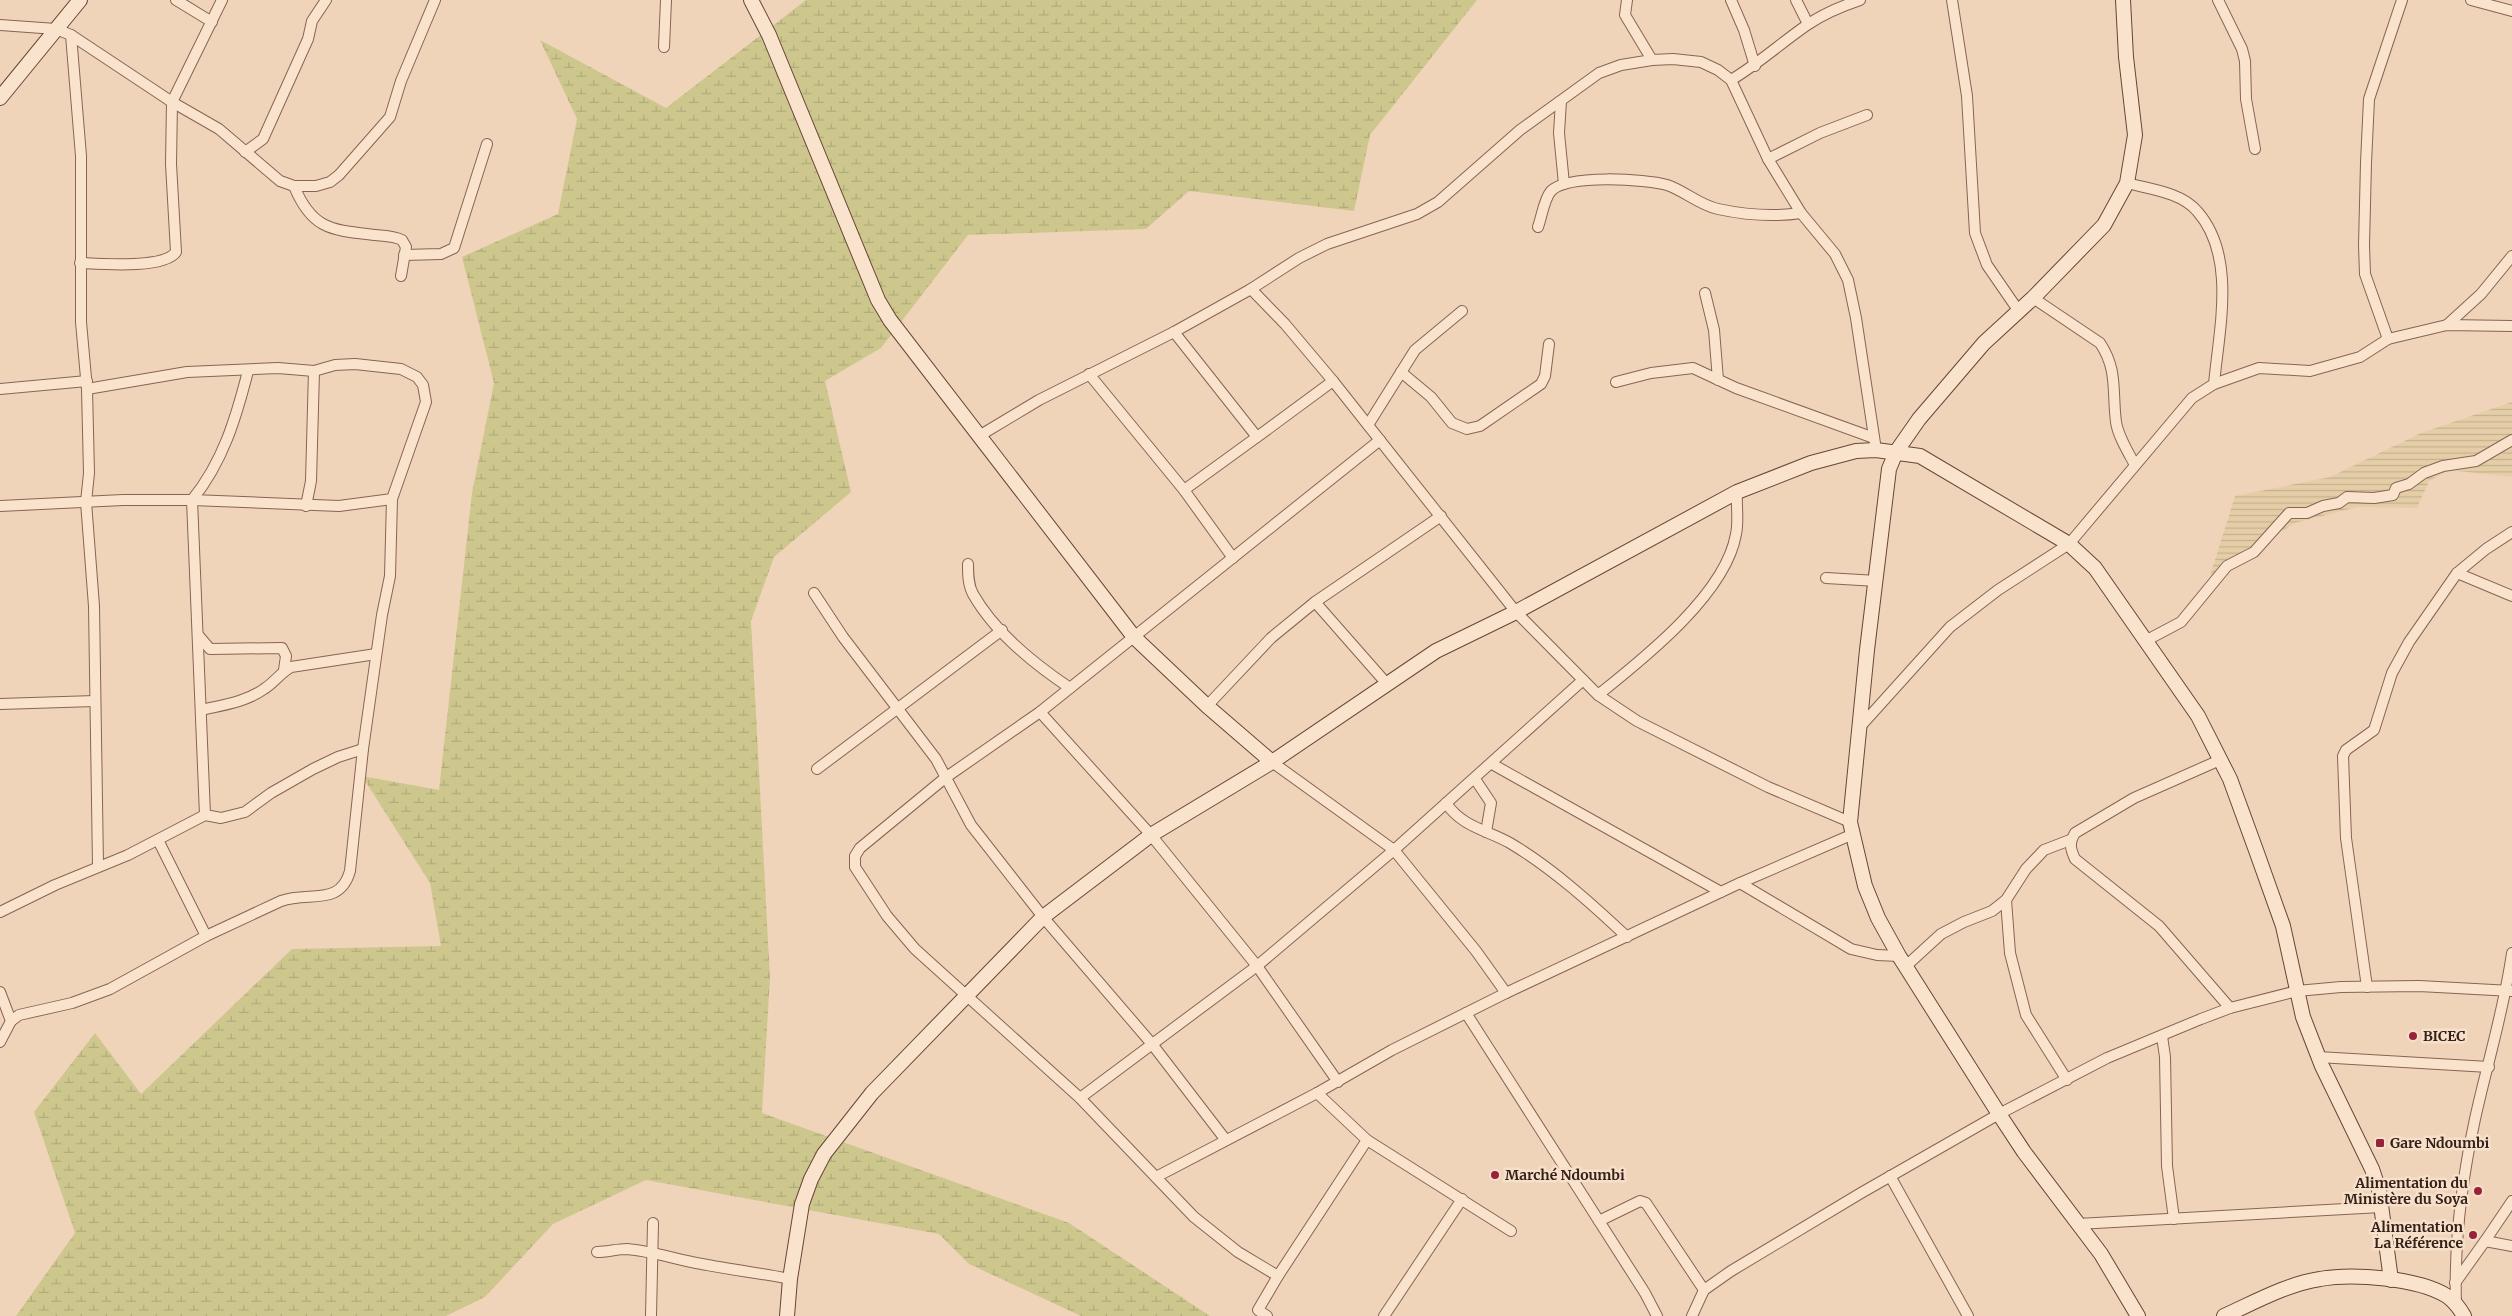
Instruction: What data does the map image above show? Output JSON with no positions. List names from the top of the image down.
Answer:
{
  "places": {
    "other": [
      "BICEC",
      "Marché Ndoumbi",
      "Alimentation du Ministère du Soya",
      "Alimentation La Référence"
    ],
    "transit": ["Gare Ndoumbi"]
  }
}
